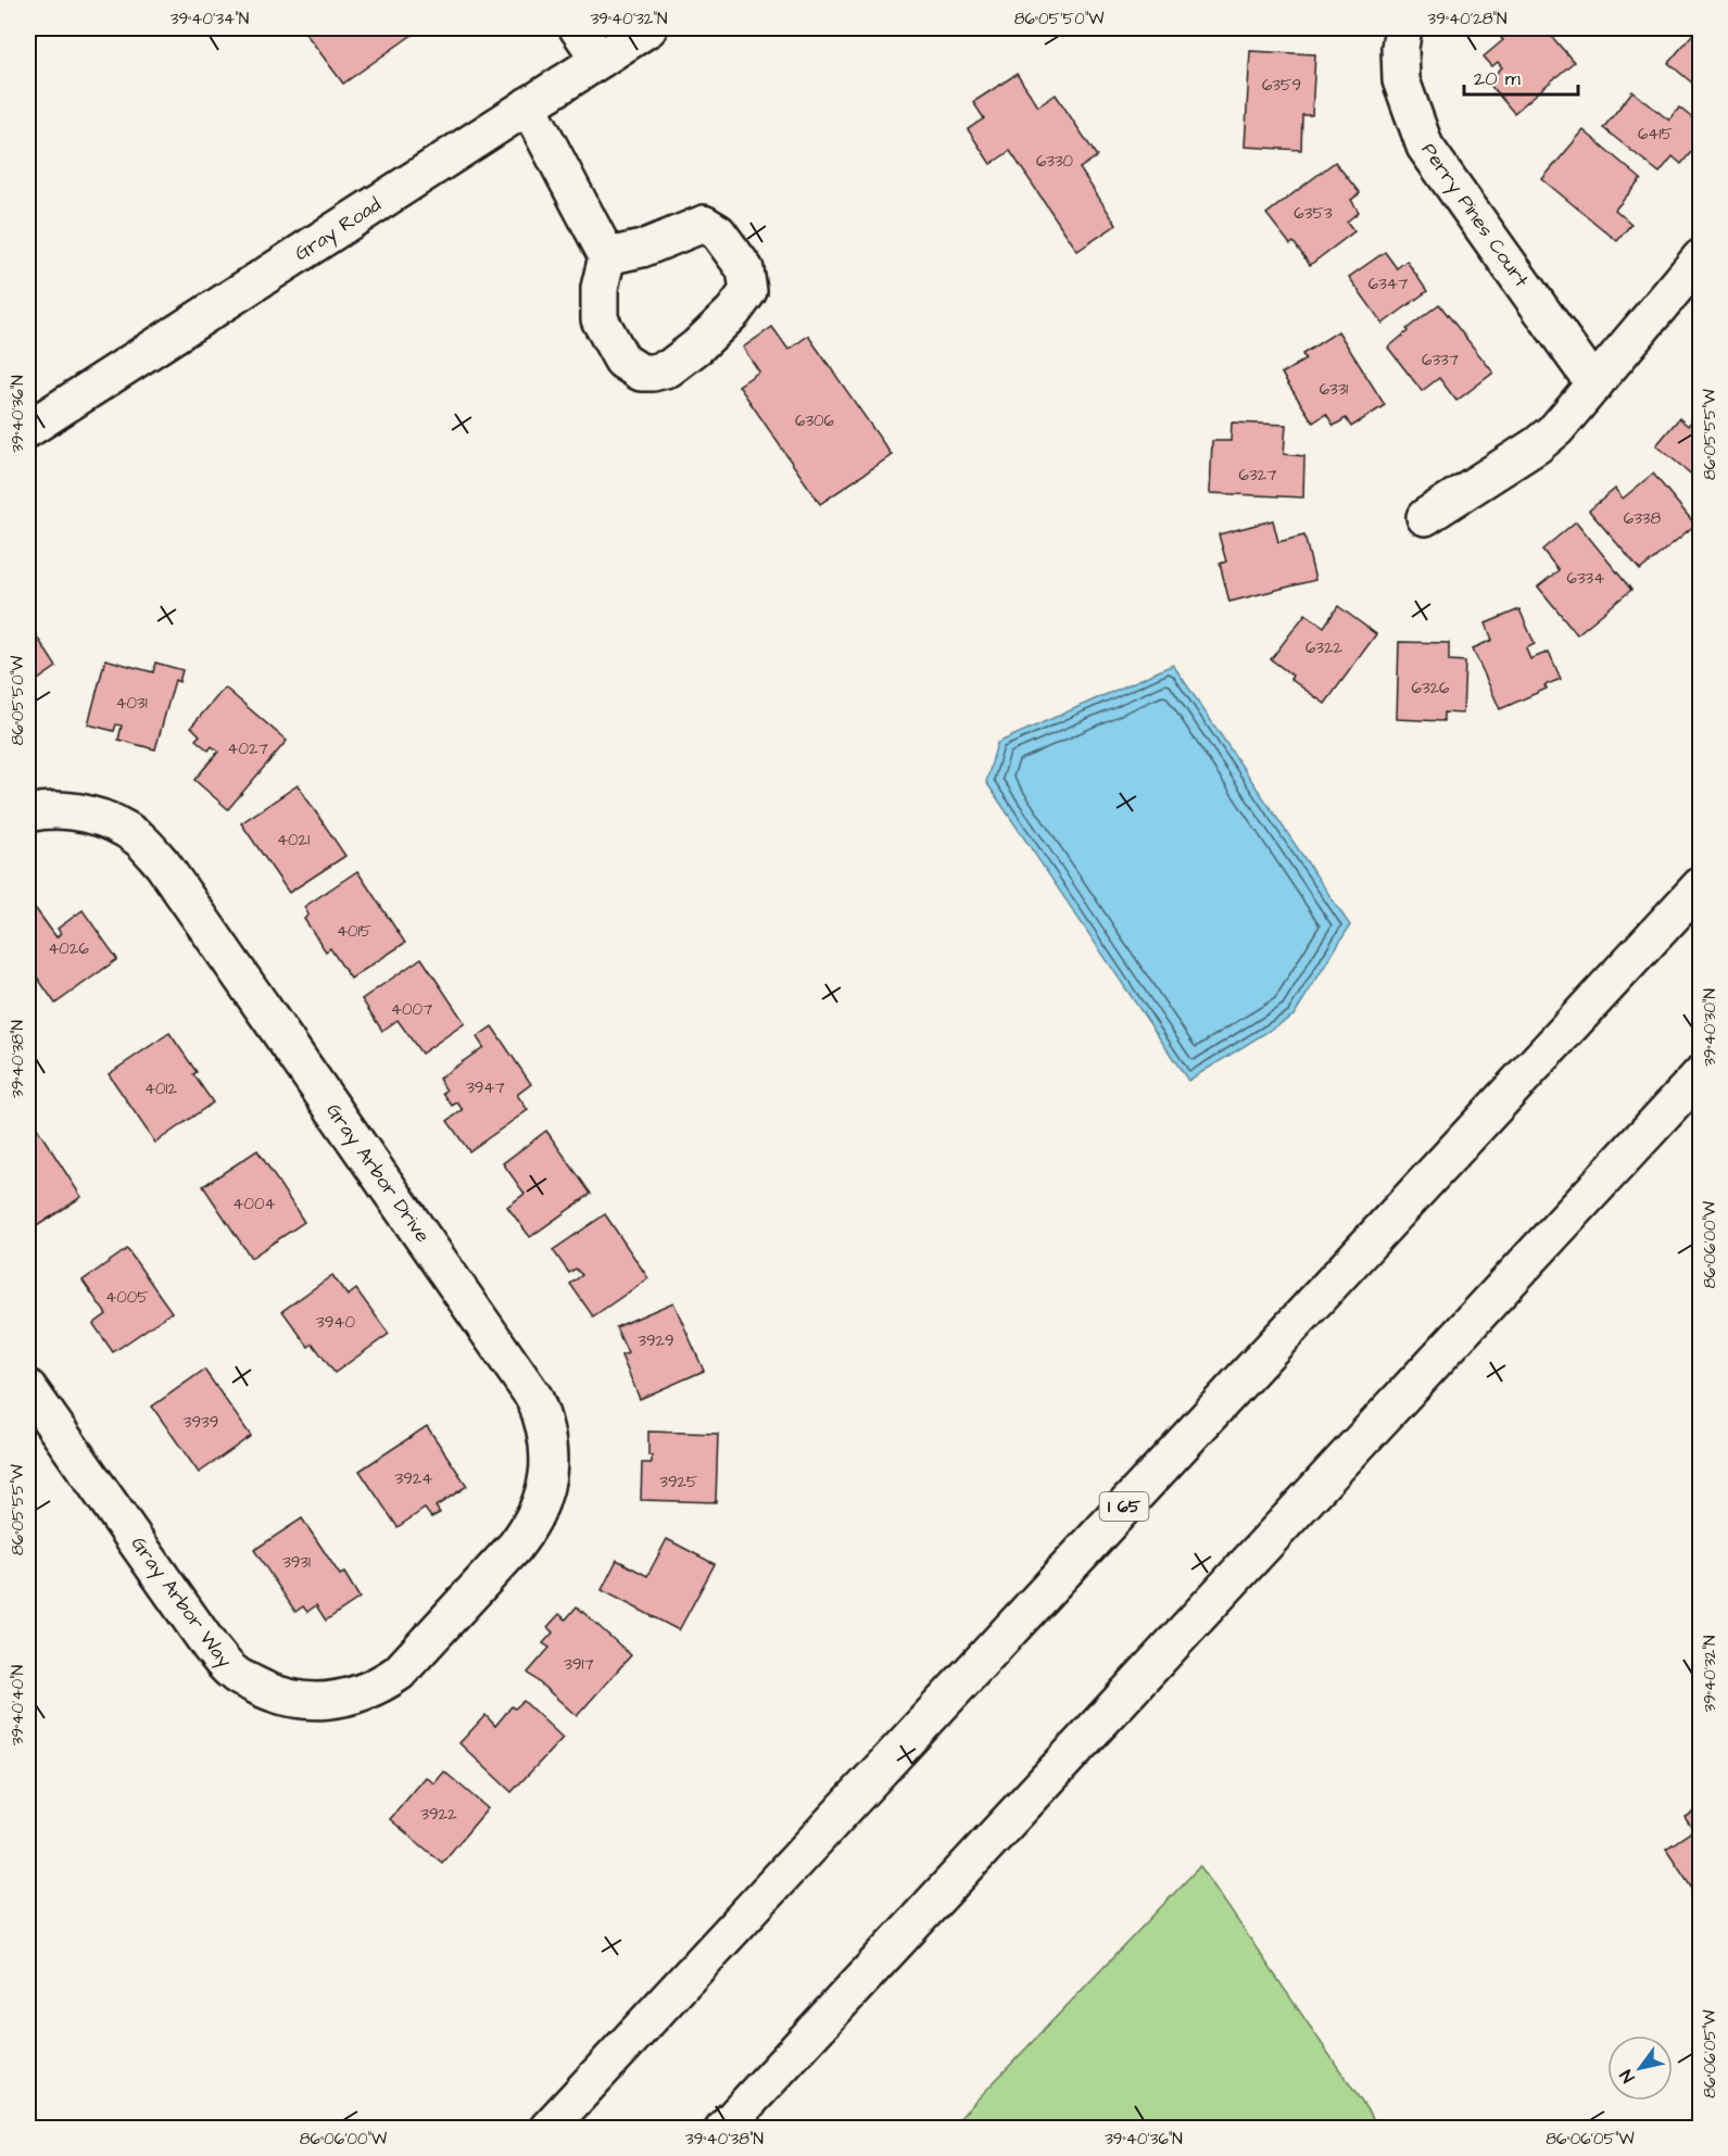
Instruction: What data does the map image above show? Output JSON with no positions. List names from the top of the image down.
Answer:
{
  "streets": {
    "main road": [
      "Perry Pines Court",
      "Gray Road",
      "Gray Arbor Drive",
      "I 65",
      "Gray Arbor Way"
    ]
  },
  "crossings": [
    ["Gray Arbor Drive", "Gray Arbor Way"]
  ],
  "house_numbers": [
    "6359",
    "6415",
    "6330",
    "6353",
    "6347",
    "6337",
    "6331",
    "6306",
    "6327",
    "6338",
    "6334",
    "6322",
    "6326",
    "4031",
    "4027",
    "4021",
    "4015",
    "4026",
    "4007",
    "3947",
    "4012",
    "4004",
    "4005",
    "3940",
    "3929",
    "3939",
    "3924",
    "3925",
    "3931",
    "3917",
    "3922"
  ],
  "scale_bar": "20 m",
  "north": "bottom left",
  "coordinates": [
    "39°40'34\"N",
    "39°40'32\"N",
    "86°05'50\"W",
    "39°40'28\"N",
    "39°40'36\"N",
    "86°05'55\"W",
    "39°40'30\"N",
    "39°40'38\"N",
    "86°06'00\"W",
    "39°40'40\"N",
    "86°06'05\"W"
  ]
}
